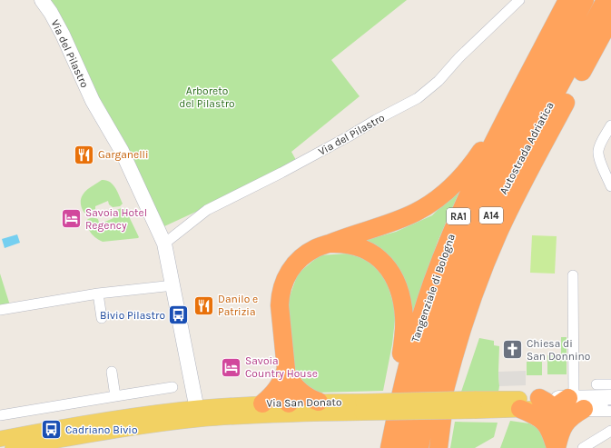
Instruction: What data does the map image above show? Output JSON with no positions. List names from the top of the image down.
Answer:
{
  "streets": {
    "highway": [
      "Autostrada Adriatica",
      "A14",
      "RA1",
      "Tangenziale di Bologna"
    ],
    "main road": ["Via San Donato"],
    "street": ["Via del Pilastro"]
  },
  "crossings": [
    ["Via del Pilastro", "Via San Donato"],
    ["Autostrada Adriatica", "Tangenziale di Bologna"]
  ],
  "parks": ["Arboreto del Pilastro"],
  "places": {
    "restaurant": ["Garganelli", "Danilo e Patrizia"],
    "hotel": ["Savoia Hotel Regency", "Savoia Country House"],
    "bus stop": ["Bivio Pilastro", "Cadriano Bivio"],
    "church": ["Chiesa di San Donnino"]
  }
}
